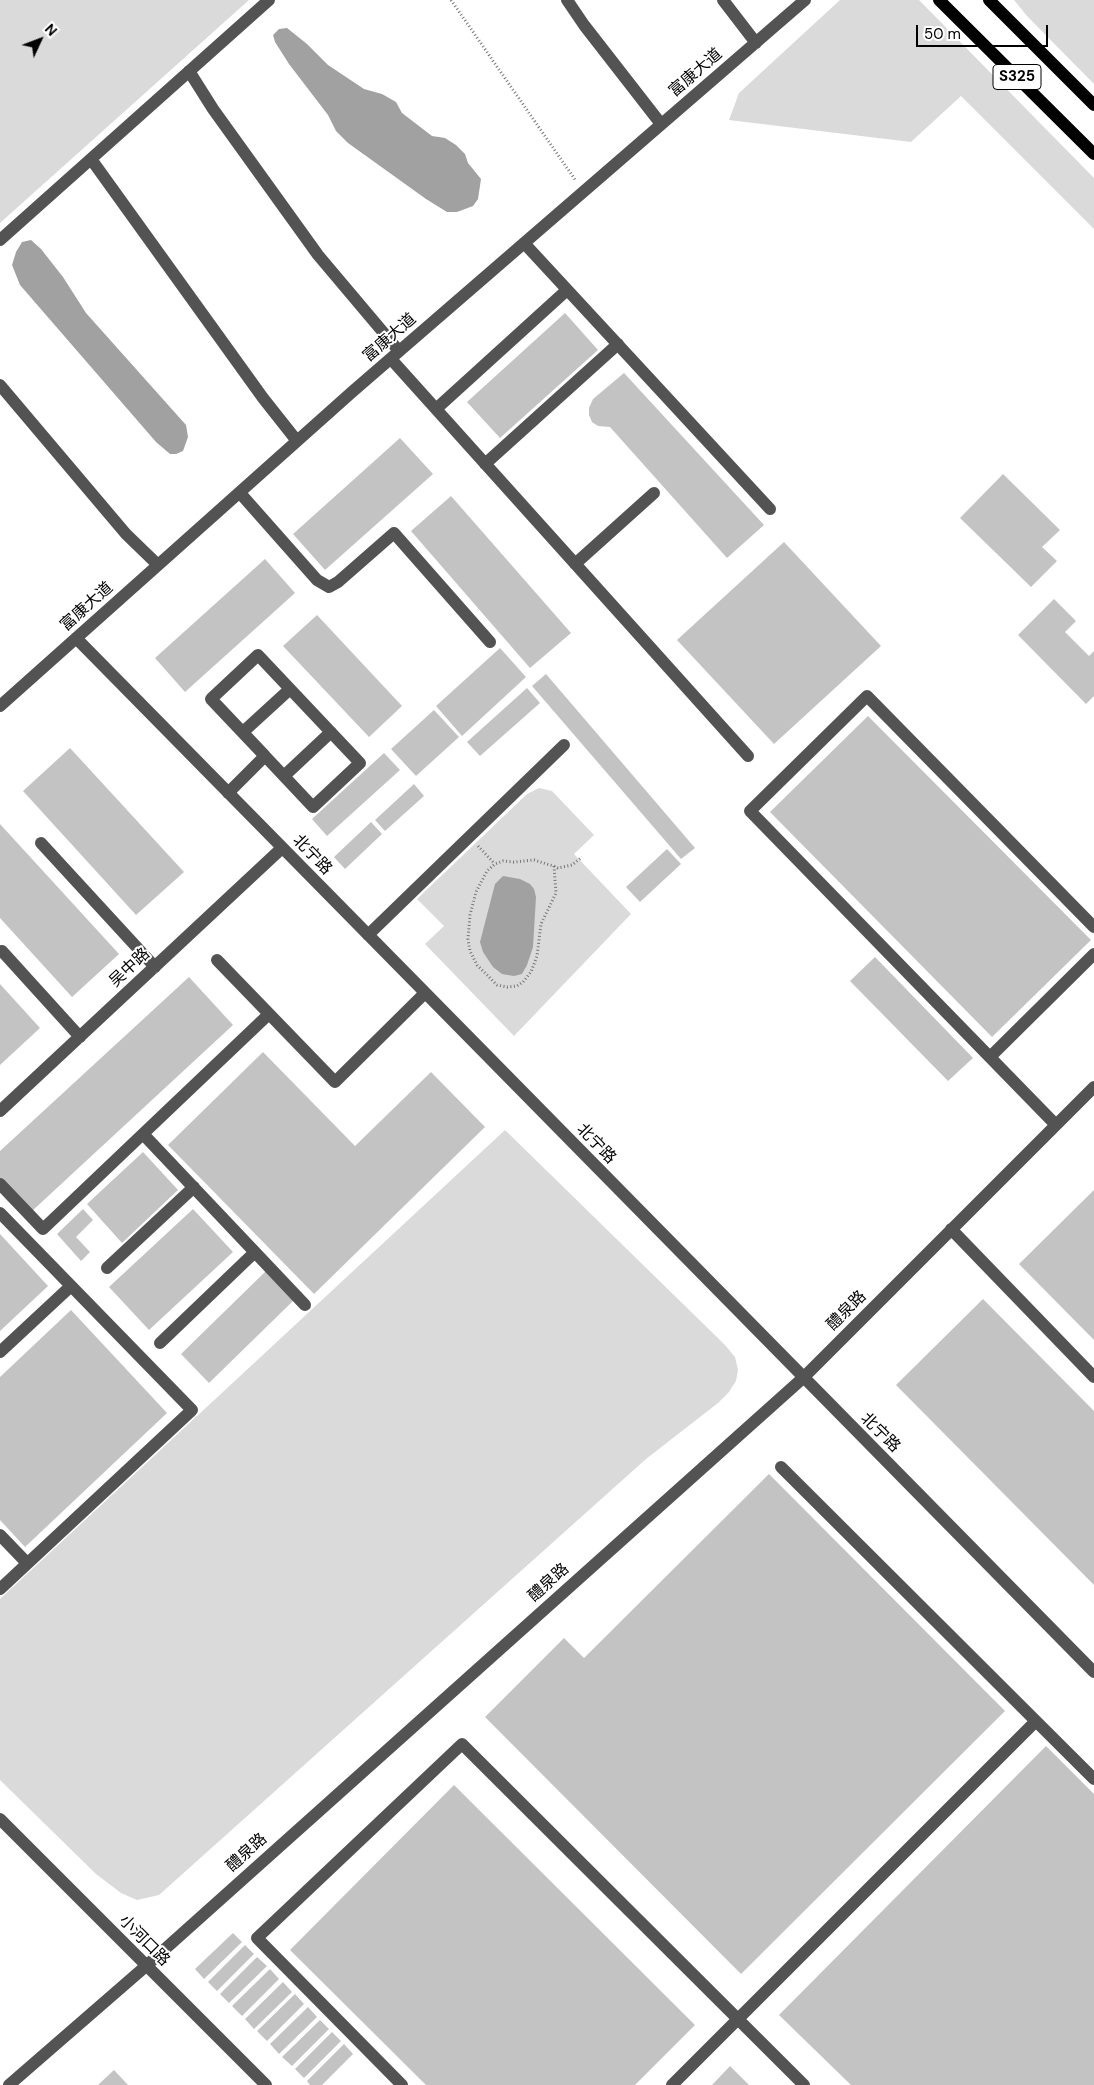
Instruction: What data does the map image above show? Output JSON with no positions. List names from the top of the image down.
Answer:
{
  "streets": {
    "main road": ["S325"],
    "street": [
      "富康大道",
      "北宁路",
      "吴中路",
      "醴泉路",
      "小河口路"
    ]
  },
  "crossings": [
    ["富康大道", "北宁路"],
    ["北宁路", "吴中路"],
    ["北宁路", "醴泉路"],
    ["醴泉路", "小河口路"]
  ],
  "scale_bar": "50 m",
  "north": "top right"
}
